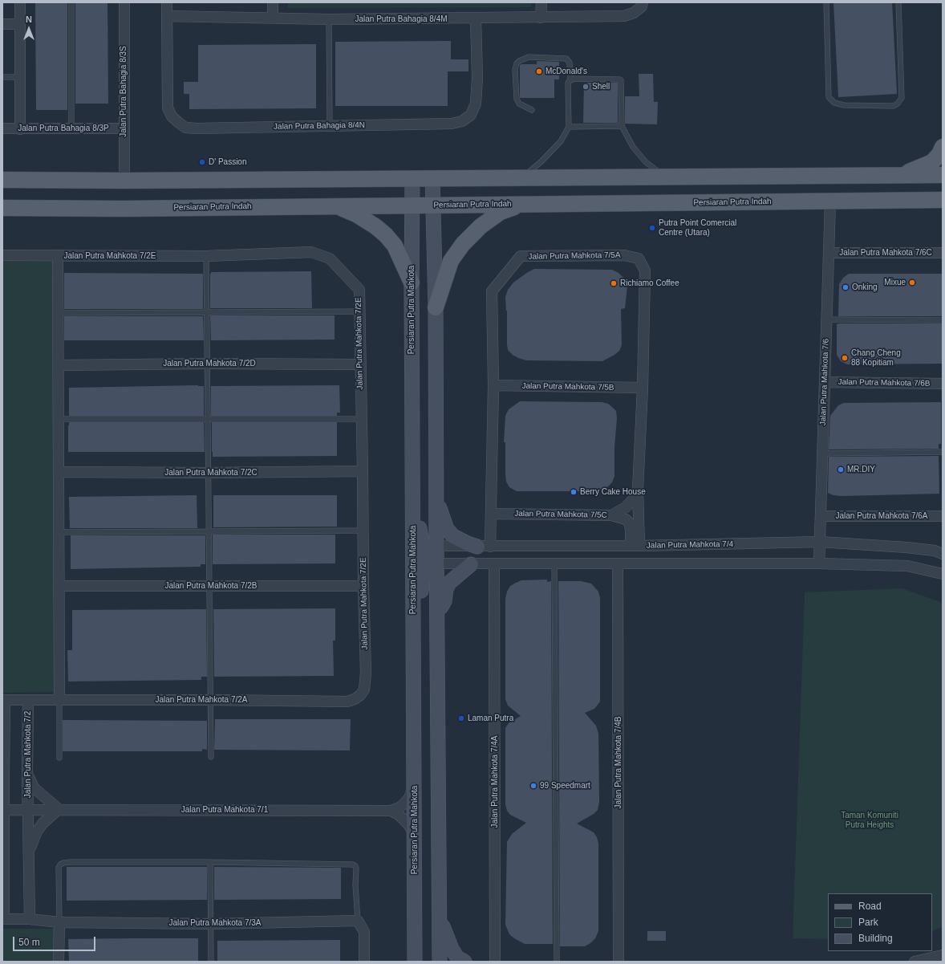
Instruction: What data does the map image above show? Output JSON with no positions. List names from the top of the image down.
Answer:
{
  "streets": {
    "main road": ["Persiaran Putra Indah"],
    "street": [
      "Jalan Putra Bahagia 8/4M",
      "Jalan Putra Bahagia 8/3S",
      "Jalan Putra Bahagia 8/4N",
      "Jalan Putra Bahagia 8/3P",
      "Jalan Putra Mahkota 7/6C",
      "Jalan Putra Mahkota 7/2E",
      "Jalan Putra Mahkota 7/5A",
      "Persiaran Putra Mahkota",
      "Jalan Putra Mahkota 7/2D",
      "Jalan Putra Mahkota 7/6",
      "Jalan Putra Mahkota 7/6B",
      "Jalan Putra Mahkota 7/5B",
      "Jalan Putra Mahkota 7/2C",
      "Jalan Putra Mahkota 7/5C",
      "Jalan Putra Mahkota 7/6A",
      "Jalan Putra Mahkota 7/4",
      "Jalan Putra Mahkota 7/2B",
      "Jalan Putra Mahkota 7/2A",
      "Jalan Putra Mahkota 7/2",
      "Jalan Putra Mahkota 7/4B",
      "Jalan Putra Mahkota 7/4A",
      "Jalan Putra Mahkota 7/1",
      "Jalan Putra Mahkota 7/3A"
    ]
  },
  "crossings": [
    ["Jalan Putra Bahagia 8/4M", "Jalan Putra Bahagia 8/4N"],
    ["Jalan Putra Bahagia 8/3S", "Jalan Putra Bahagia 8/3P"],
    ["Persiaran Putra Indah", "Persiaran Putra Mahkota"],
    ["Persiaran Putra Indah", "Jalan Putra Mahkota 7/6"],
    ["Jalan Putra Mahkota 7/6C", "Jalan Putra Mahkota 7/6"],
    ["Jalan Putra Mahkota 7/2E", "Jalan Putra Mahkota 7/2D"],
    ["Jalan Putra Mahkota 7/2E", "Jalan Putra Mahkota 7/2C"],
    ["Jalan Putra Mahkota 7/2E", "Jalan Putra Mahkota 7/2B"],
    ["Jalan Putra Mahkota 7/2E", "Jalan Putra Mahkota 7/2A"],
    ["Jalan Putra Mahkota 7/5A", "Jalan Putra Mahkota 7/5B"],
    ["Jalan Putra Mahkota 7/5A", "Jalan Putra Mahkota 7/5C"],
    ["Jalan Putra Mahkota 7/5A", "Jalan Putra Mahkota 7/4"],
    ["Persiaran Putra Mahkota", "Jalan Putra Mahkota 7/1"],
    ["Jalan Putra Mahkota 7/6", "Jalan Putra Mahkota 7/6B"],
    ["Jalan Putra Mahkota 7/6", "Jalan Putra Mahkota 7/6A"],
    ["Jalan Putra Mahkota 7/6", "Jalan Putra Mahkota 7/4"],
    ["Jalan Putra Mahkota 7/2A", "Jalan Putra Mahkota 7/2"],
    ["Jalan Putra Mahkota 7/2", "Jalan Putra Mahkota 7/1"],
    ["Jalan Putra Mahkota 7/2", "Jalan Putra Mahkota 7/3A"]
  ],
  "parks": ["Taman Komuniti Putra Heights"],
  "places": [
    "McDonald's",
    "Shell",
    "D' Passion",
    "Putra Point Comercial Centre (Utara)",
    "Mixue",
    "Richiamo Coffee",
    "Onking",
    "Chang Cheng 88 Kopitiam",
    "MR.DIY",
    "Berry Cake House",
    "Laman Putra",
    "99 Speedmart"
  ],
  "legend": ["Road", "Park", "Building"],
  "scale_bar": "50 m",
  "north": "top"
}
